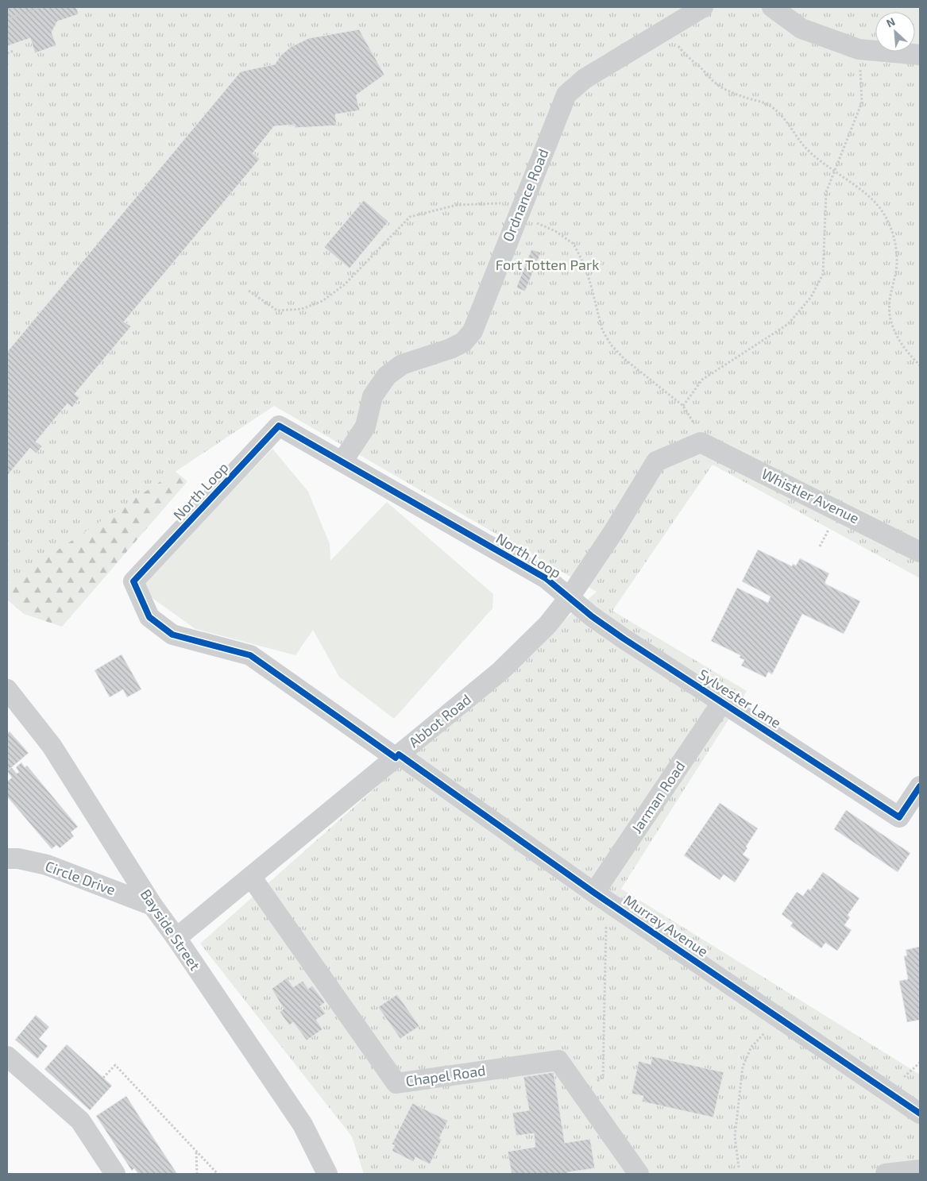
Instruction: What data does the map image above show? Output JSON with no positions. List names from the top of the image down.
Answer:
{
  "streets": {
    "street": [
      "Ordnance Road",
      "North Loop",
      "Whistler Avenue",
      "Sylvester Lane",
      "Abbot Road",
      "Jarman Road",
      "Circle Drive",
      "Murray Avenue",
      "Bayside Street",
      "Chapel Road"
    ]
  },
  "crossings": [
    ["Ordnance Road", "North Loop"],
    ["North Loop", "Sylvester Lane"],
    ["North Loop", "Abbot Road"],
    ["North Loop", "Murray Avenue"],
    ["Whistler Avenue", "Abbot Road"],
    ["Sylvester Lane", "Abbot Road"],
    ["Sylvester Lane", "Jarman Road"],
    ["Abbot Road", "Murray Avenue"],
    ["Abbot Road", "Bayside Street"],
    ["Abbot Road", "Chapel Road"],
    ["Jarman Road", "Murray Avenue"],
    ["Circle Drive", "Bayside Street"]
  ],
  "parks": ["Fort Totten Park"],
  "north": "top left"
}
